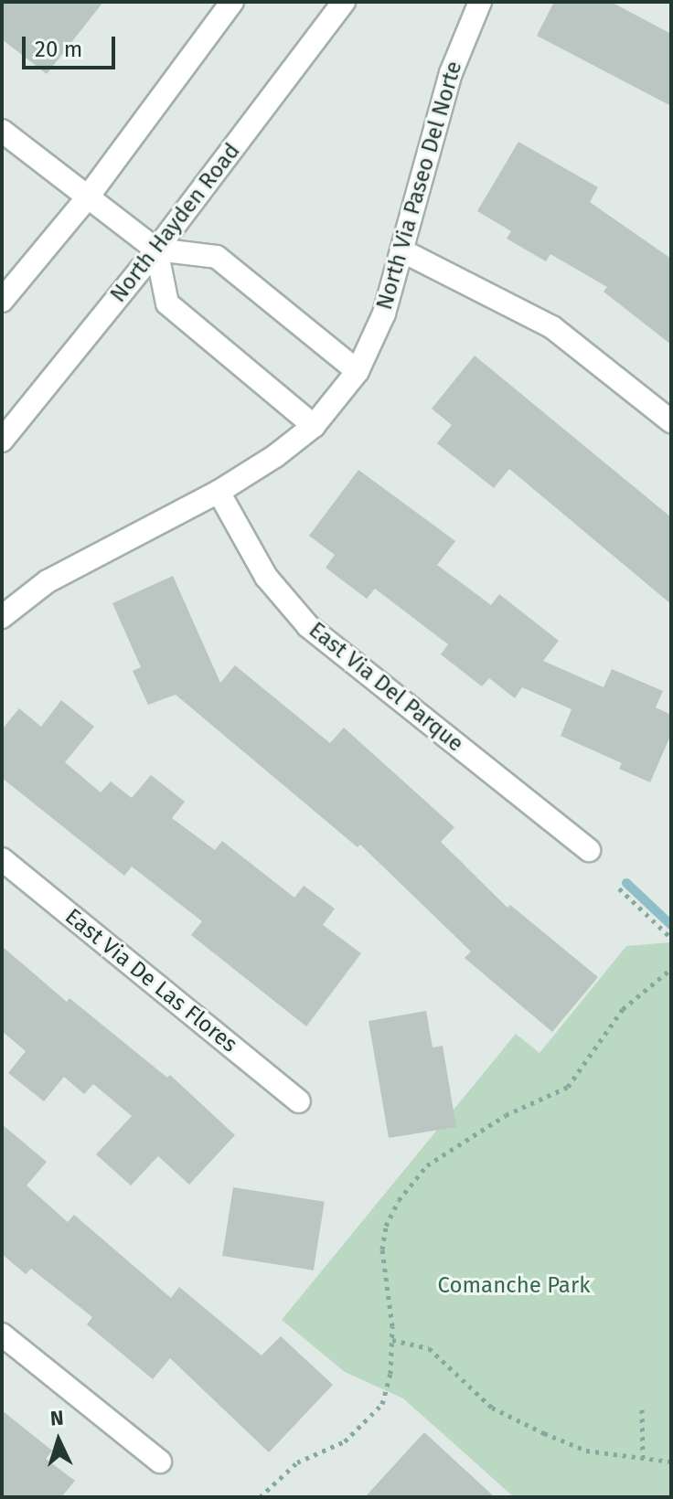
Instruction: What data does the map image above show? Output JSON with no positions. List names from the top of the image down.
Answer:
{
  "streets": {
    "street": [
      "North Via Paseo Del Norte",
      "North Hayden Road",
      "East Via Del Parque",
      "East Via De Las Flores"
    ]
  },
  "crossings": [
    ["North Via Paseo Del Norte", "East Via Del Parque"]
  ],
  "parks": ["Comanche Park"],
  "scale_bar": "20 m",
  "north": "top"
}
